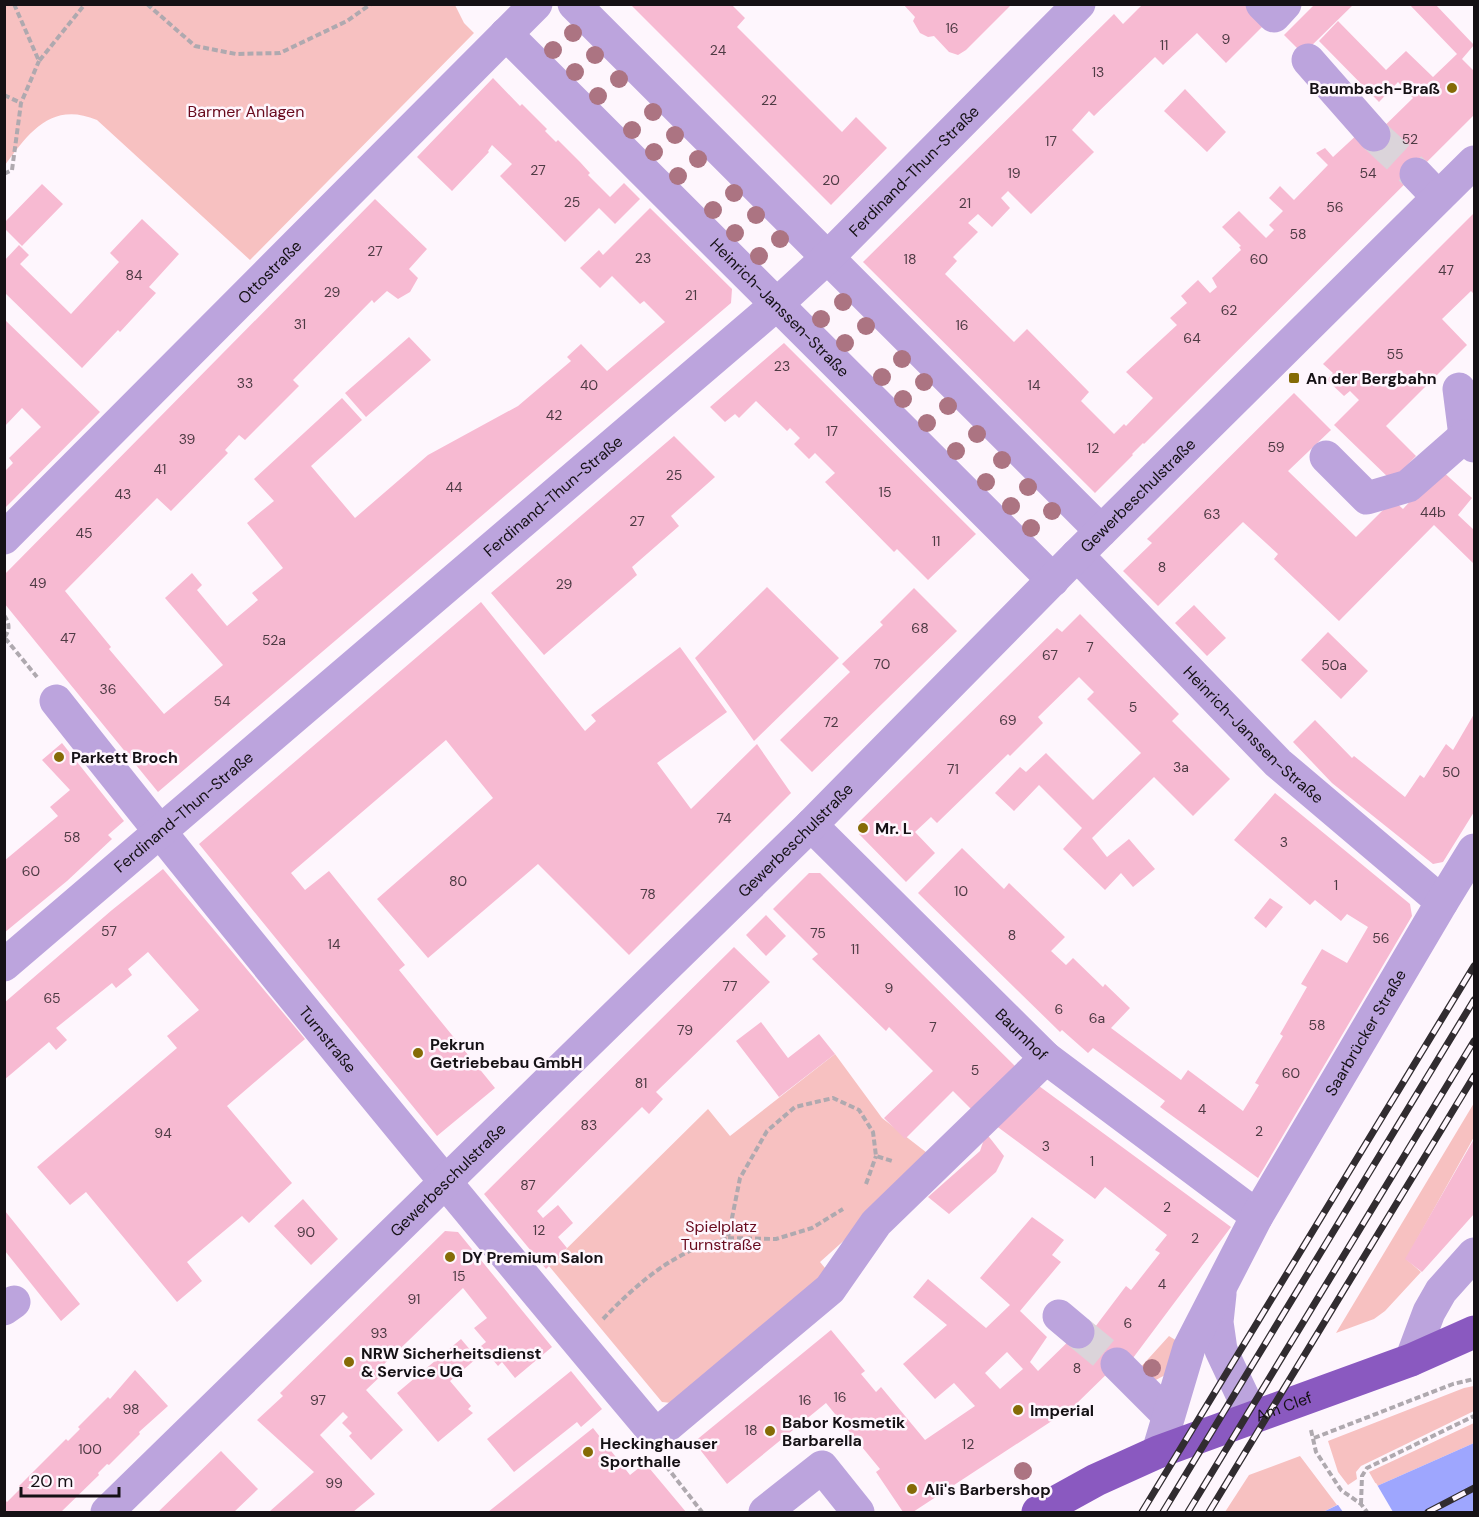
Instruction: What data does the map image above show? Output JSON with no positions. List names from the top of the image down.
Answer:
{
  "streets": {
    "main road": ["Am Clef"],
    "street": [
      "Ferdinand-Thun-Straße",
      "Ottostraße",
      "Heinrich-Janssen-Straße",
      "Gewerbeschulstraße",
      "Saarbrücker Straße",
      "Baumhof",
      "Turnstraße"
    ]
  },
  "crossings": [
    ["Ferdinand-Thun-Straße", "Heinrich-Janssen-Straße"],
    ["Ferdinand-Thun-Straße", "Turnstraße"],
    ["Ottostraße", "Heinrich-Janssen-Straße"],
    ["Heinrich-Janssen-Straße", "Gewerbeschulstraße"],
    ["Heinrich-Janssen-Straße", "Saarbrücker Straße"],
    ["Gewerbeschulstraße", "Baumhof"],
    ["Gewerbeschulstraße", "Turnstraße"],
    ["Saarbrücker Straße", "Baumhof"],
    ["Saarbrücker Straße", "Am Clef"]
  ],
  "parks": ["Barmer Anlagen", "Spielplatz Turnstraße"],
  "places": {
    "other": [
      "Baumbach-Braß",
      "Parkett Broch",
      "Mr. L",
      "Pekrun Getriebebau GmbH",
      "DY Premium Salon",
      "NRW Sicherheitsdienst & Service UG",
      "Imperial",
      "Babor Kosmetik Barbarella",
      "Heckinghauser Sporthalle",
      "Ali's Barbershop"
    ],
    "transit": ["An der Bergbahn"]
  },
  "house_numbers": [
    "16",
    "9",
    "11",
    "24",
    "13",
    "22",
    "52",
    "17",
    "27",
    "19",
    "54",
    "20",
    "25",
    "21",
    "56",
    "58",
    "27",
    "23",
    "18",
    "60",
    "47",
    "84",
    "29",
    "21",
    "62",
    "31",
    "16",
    "64",
    "55",
    "23",
    "33",
    "40",
    "14",
    "42",
    "17",
    "39",
    "59",
    "12",
    "41",
    "25",
    "44",
    "15",
    "43",
    "44b",
    "63",
    "27",
    "45",
    "11",
    "8",
    "49",
    "29",
    "68",
    "47",
    "52a",
    "7",
    "67",
    "70",
    "50a",
    "36",
    "54",
    "5",
    "69",
    "72",
    "3a",
    "71",
    "50",
    "74",
    "58",
    "3",
    "60",
    "80",
    "1",
    "10",
    "78",
    "57",
    "75",
    "8",
    "56",
    "14",
    "11",
    "77",
    "9",
    "65",
    "6",
    "6a",
    "58",
    "7",
    "79",
    "5",
    "60",
    "81",
    "4",
    "83",
    "2",
    "94",
    "3",
    "1",
    "87",
    "2",
    "12",
    "90",
    "2",
    "15",
    "4",
    "91",
    "6",
    "93",
    "8",
    "16",
    "97",
    "16",
    "98",
    "18",
    "12",
    "100",
    "99"
  ],
  "scale_bar": "20 m"
}
